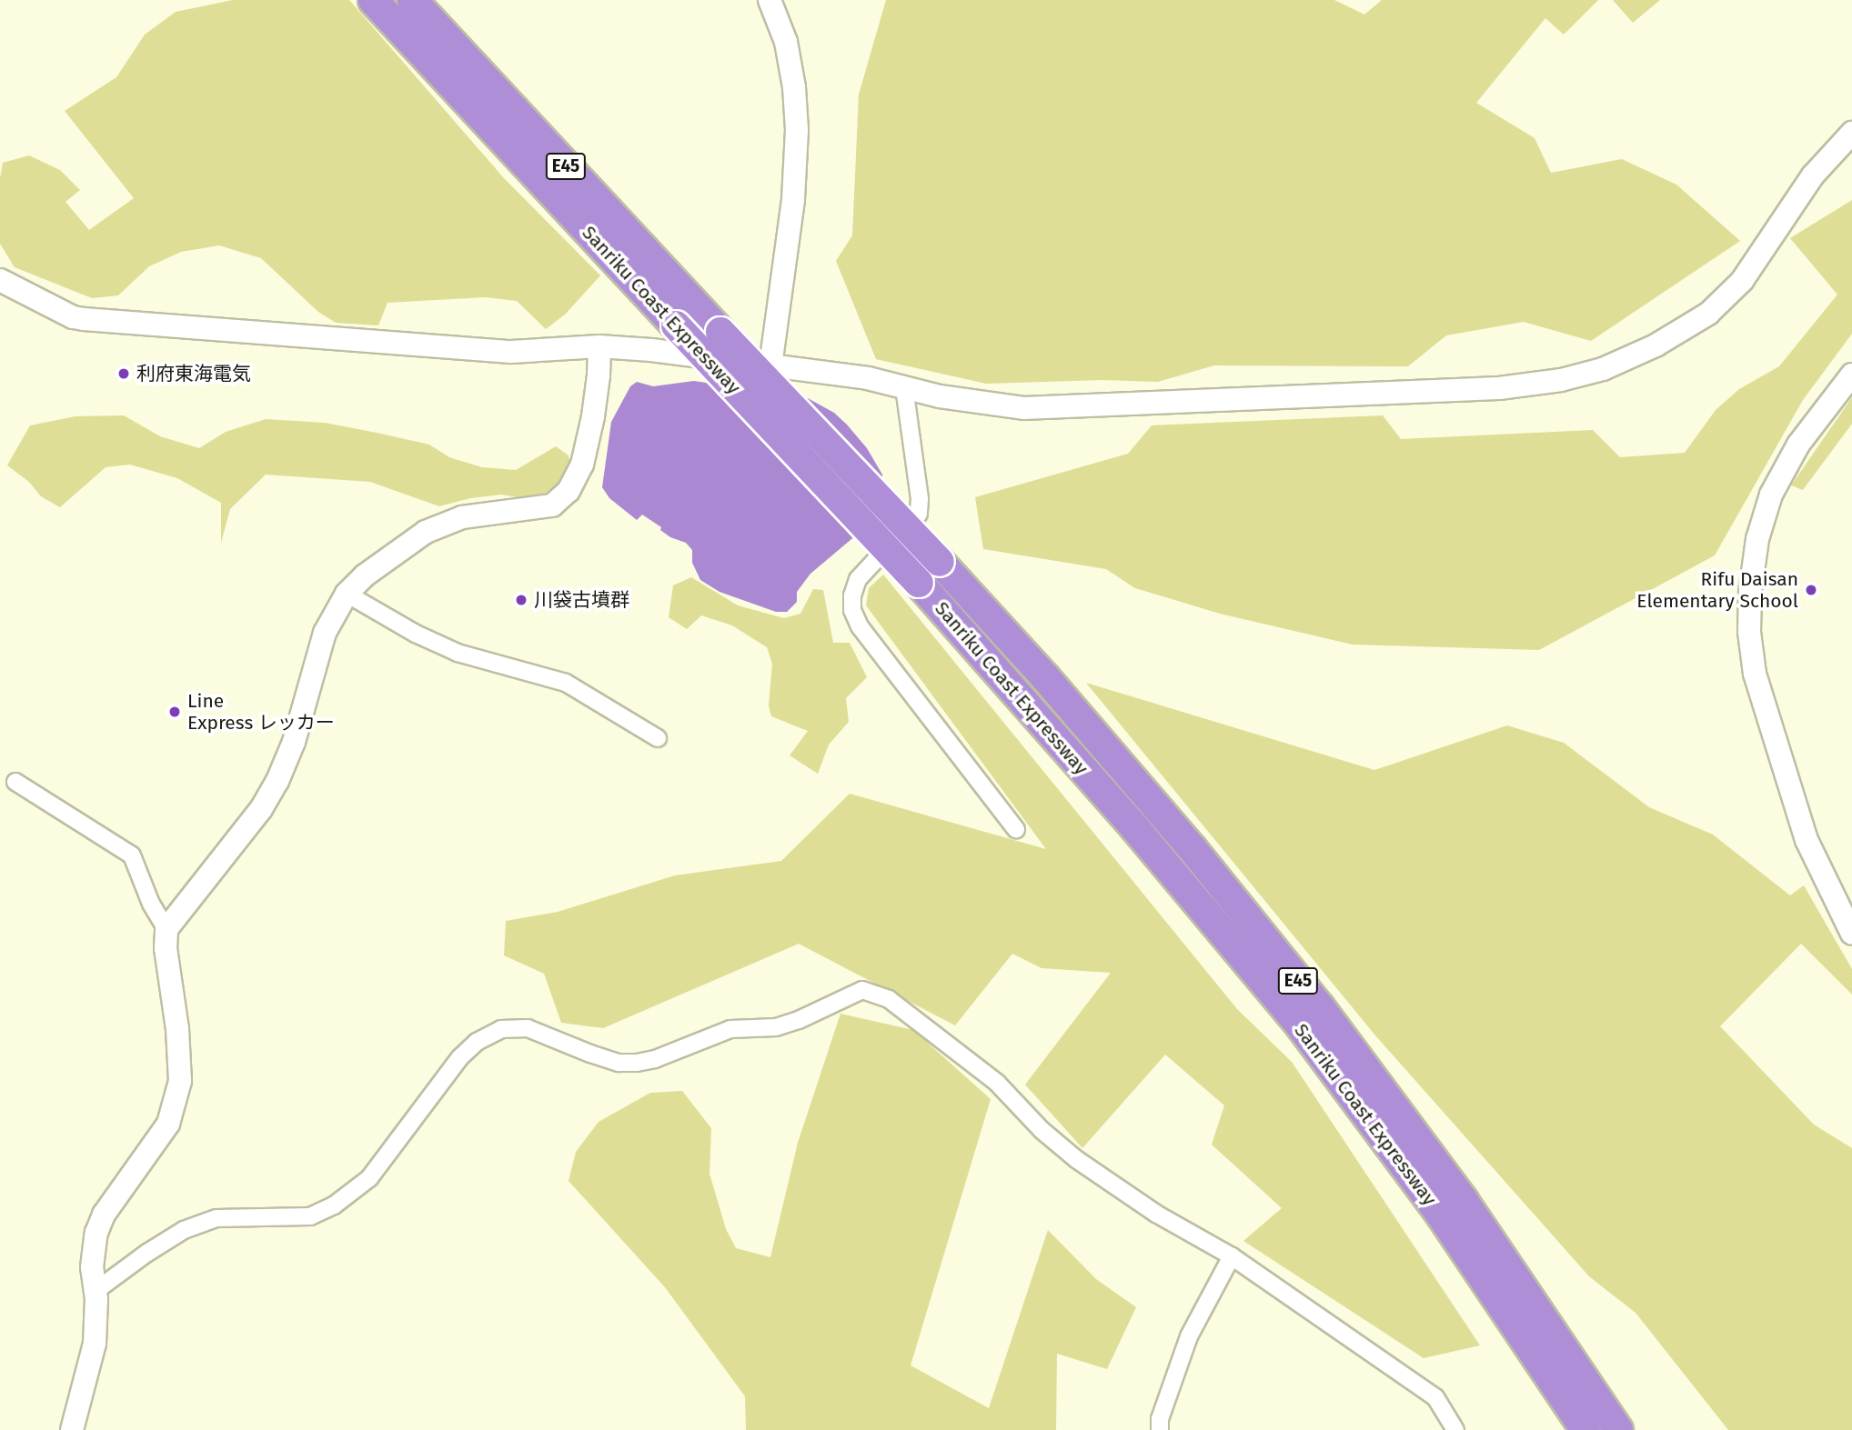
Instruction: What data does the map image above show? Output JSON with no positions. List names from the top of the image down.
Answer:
{
  "streets": {
    "highway": ["E45", "Sanriku Coast Expressway"]
  },
  "places": [
    "利府東海電気",
    "Rifu Daisan Elementary School",
    "川袋古墳群",
    "Line Express レッカー"
  ]
}
